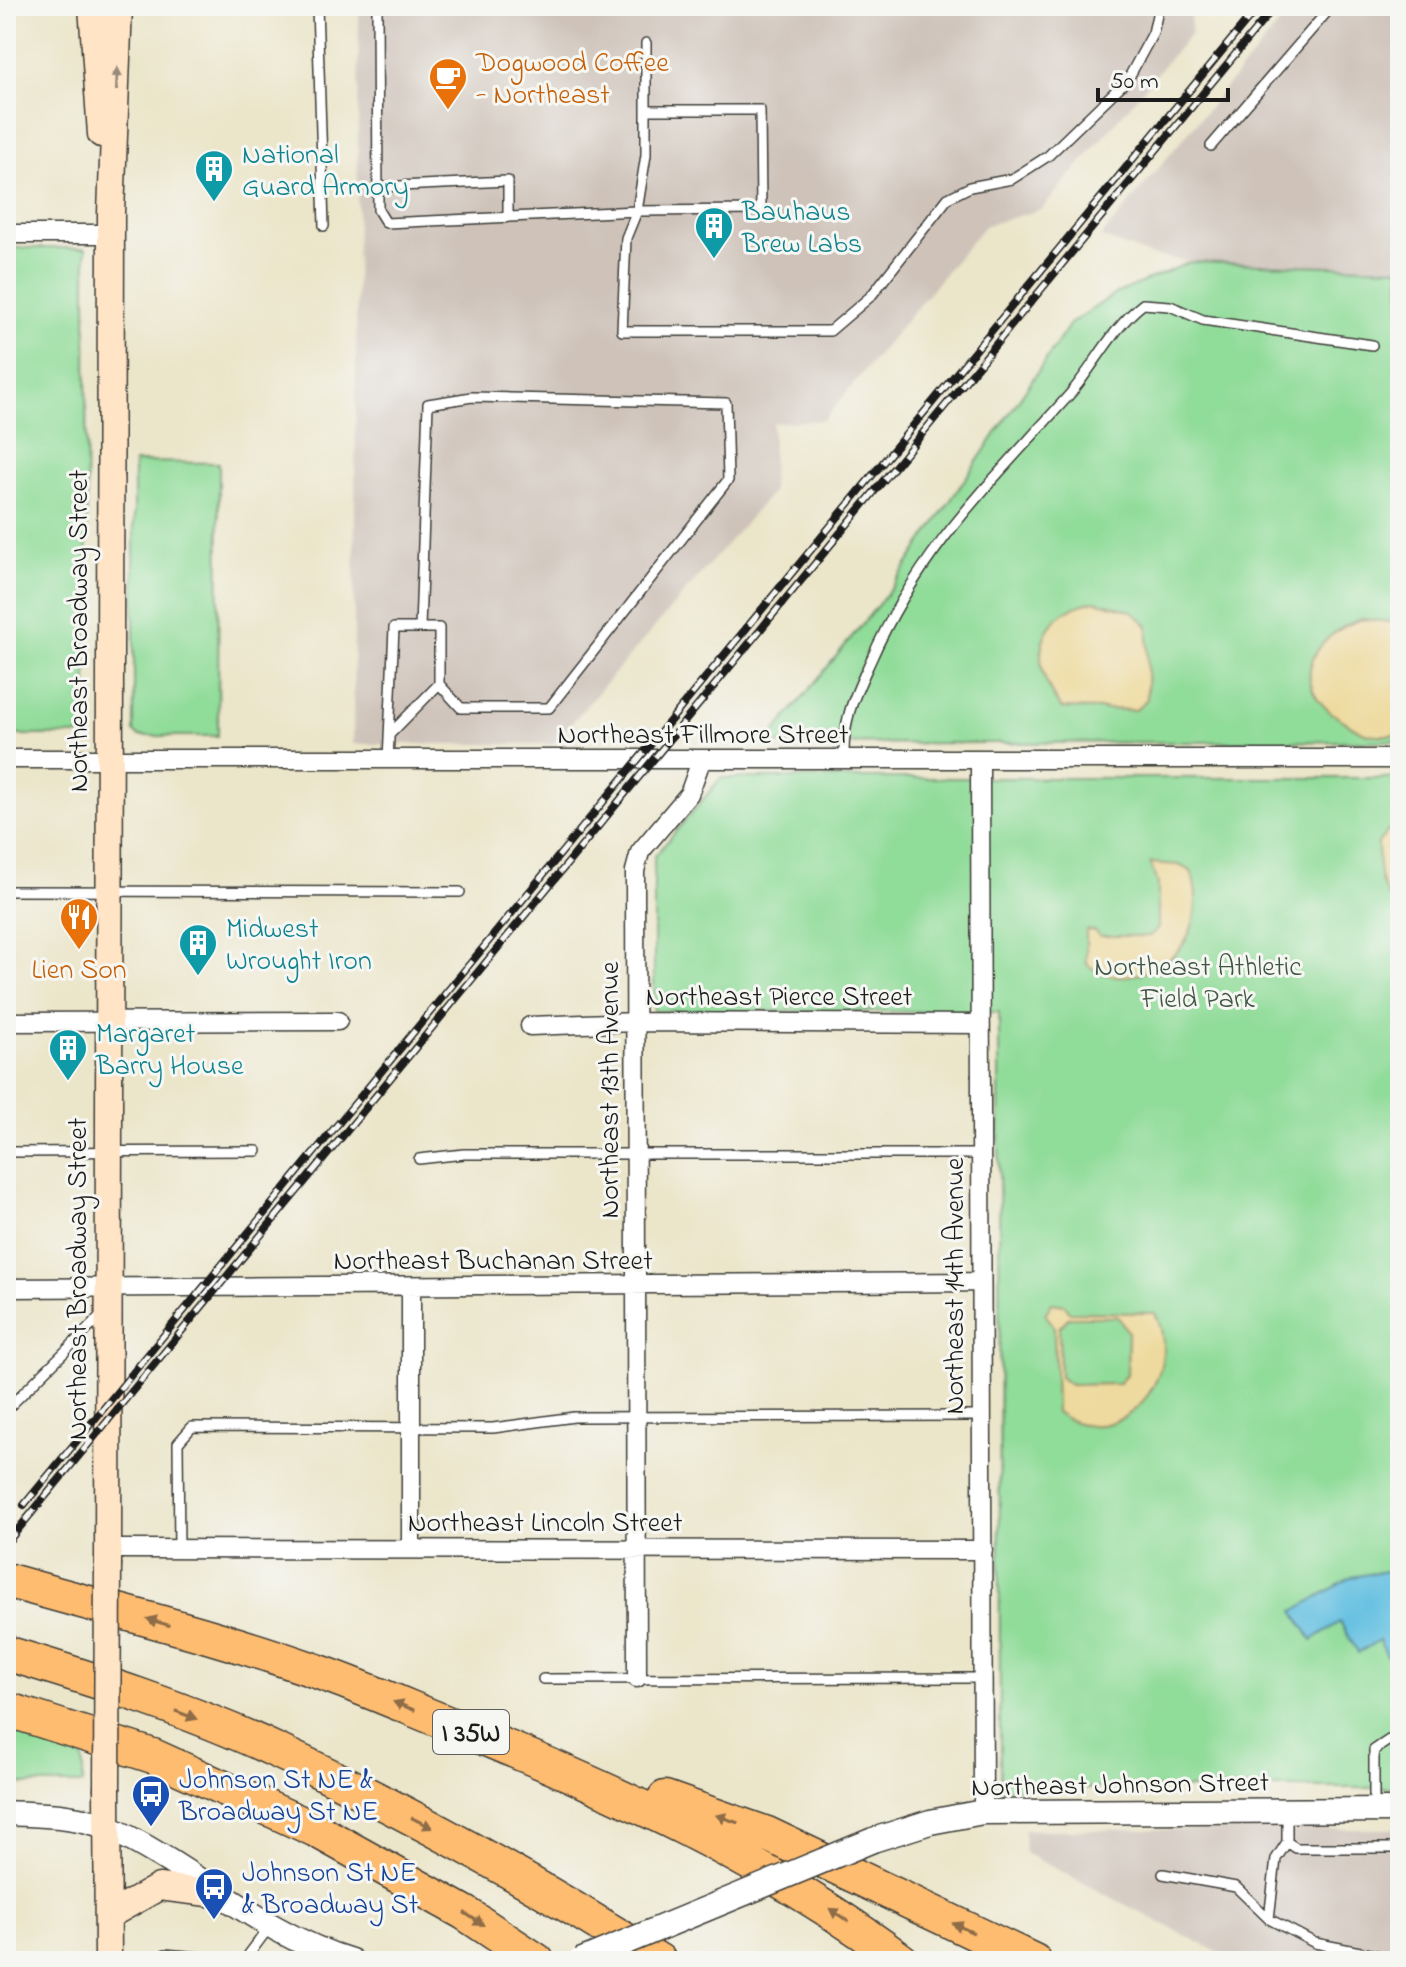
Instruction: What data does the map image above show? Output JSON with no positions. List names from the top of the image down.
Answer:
{
  "streets": {
    "highway": ["I 35W"],
    "main road": ["Northeast Broadway Street"],
    "street": [
      "Northeast Fillmore Street",
      "Northeast Pierce Street",
      "Northeast 13th Avenue",
      "Northeast Buchanan Street",
      "Northeast 14th Avenue",
      "Northeast Lincoln Street",
      "Northeast Johnson Street"
    ]
  },
  "crossings": [
    ["Northeast Broadway Street", "Northeast Fillmore Street"],
    ["Northeast Broadway Street", "Northeast Buchanan Street"],
    ["Northeast Broadway Street", "Northeast Lincoln Street"],
    ["Northeast Fillmore Street", "Northeast 13th Avenue"],
    ["Northeast Fillmore Street", "Northeast 14th Avenue"],
    ["Northeast Pierce Street", "Northeast 13th Avenue"],
    ["Northeast Pierce Street", "Northeast 14th Avenue"],
    ["Northeast 13th Avenue", "Northeast Buchanan Street"],
    ["Northeast 13th Avenue", "Northeast Lincoln Street"],
    ["Northeast Buchanan Street", "Northeast 14th Avenue"],
    ["Northeast 14th Avenue", "Northeast Lincoln Street"],
    ["Northeast 14th Avenue", "Northeast Johnson Street"]
  ],
  "parks": ["Northeast Athletic Field Park"],
  "places": {
    "cafe": ["Dogwood Coffee - Northeast"],
    "building": [
      "National Guard Armory",
      "Bauhaus Brew Labs",
      "Midwest Wrought Iron",
      "Margaret Barry House"
    ],
    "restaurant": ["Lien Son"],
    "bus stop": ["Johnson St NE & Broadway St NE", "Johnson St NE & Broadway St"]
  },
  "scale_bar": "50 m"
}
